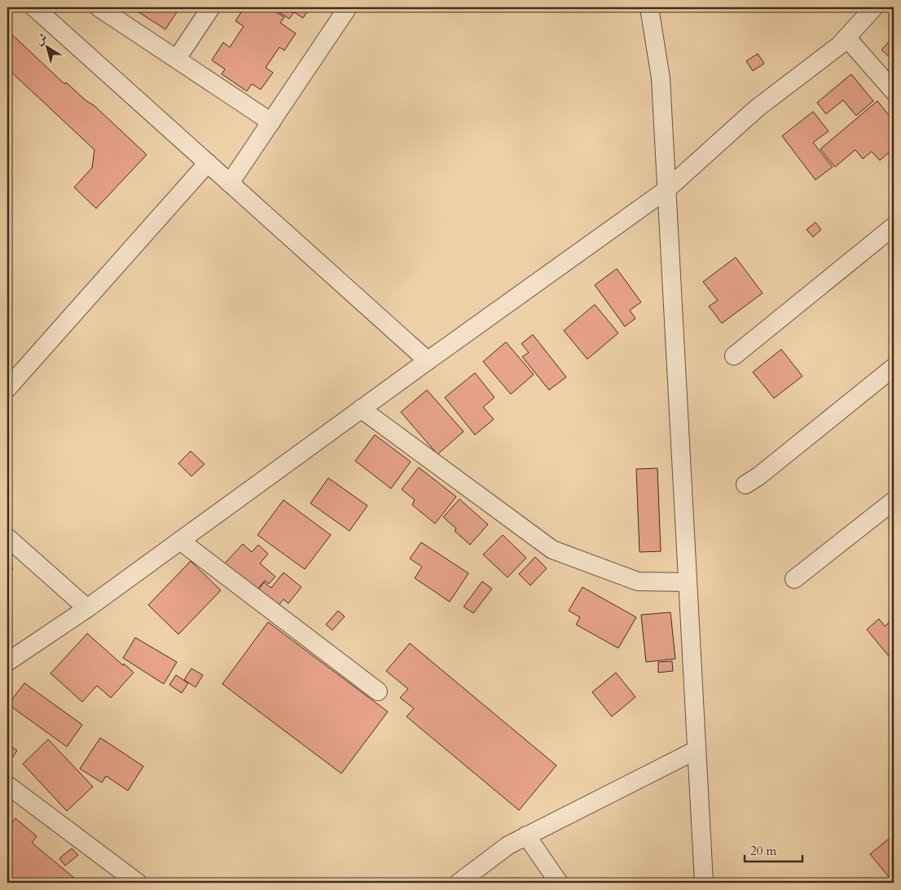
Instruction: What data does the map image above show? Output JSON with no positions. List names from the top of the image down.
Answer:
{
  "scale_bar": "20 m",
  "north": "top left"
}
